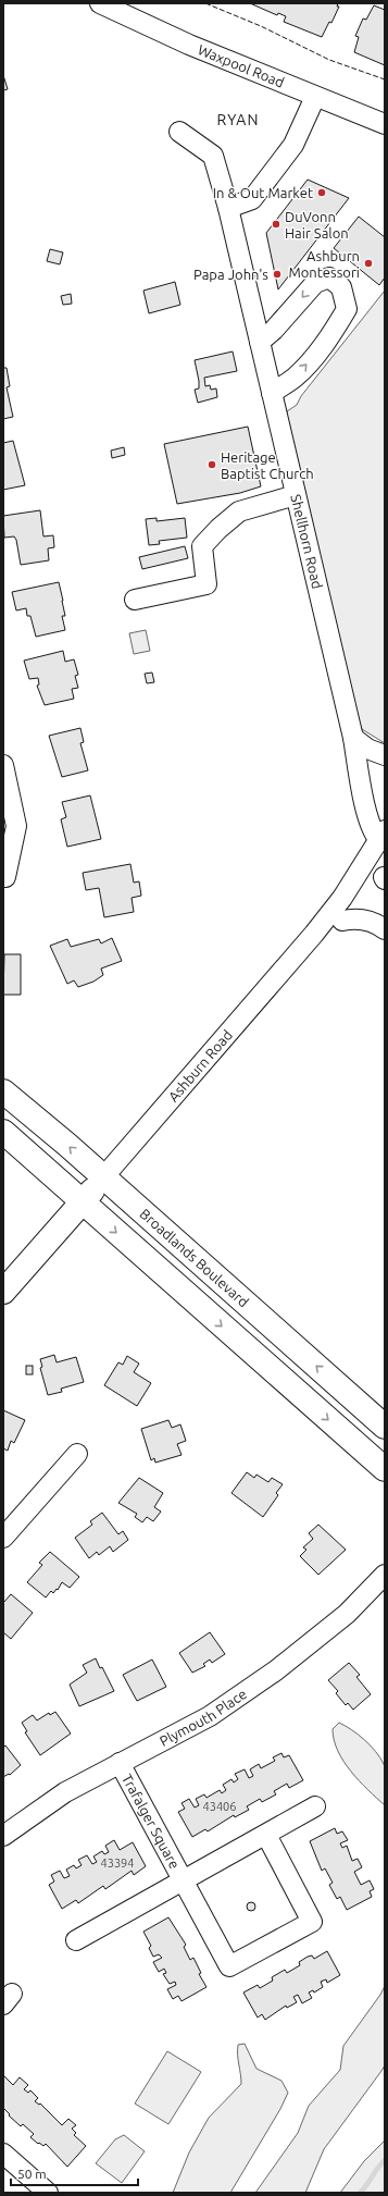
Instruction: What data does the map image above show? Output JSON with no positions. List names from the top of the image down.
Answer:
{
  "streets": {
    "main road": ["Ashburn Road", "Broadlands Boulevard"],
    "street": [
      "Waxpool Road",
      "Shellhorn Road",
      "Plymouth Place",
      "Trafalger Square"
    ]
  },
  "crossings": [
    ["Shellhorn Road", "Ashburn Road"],
    ["Ashburn Road", "Broadlands Boulevard"],
    ["Plymouth Place", "Trafalger Square"]
  ],
  "districts": ["RYAN"],
  "places": [
    "In & Out Market",
    "DuVonn Hair Salon",
    "Ashburn Montessori",
    "Papa John's",
    "Heritage Baptist Church"
  ],
  "house_numbers": ["43406", "43394"],
  "scale_bar": "50 m"
}
